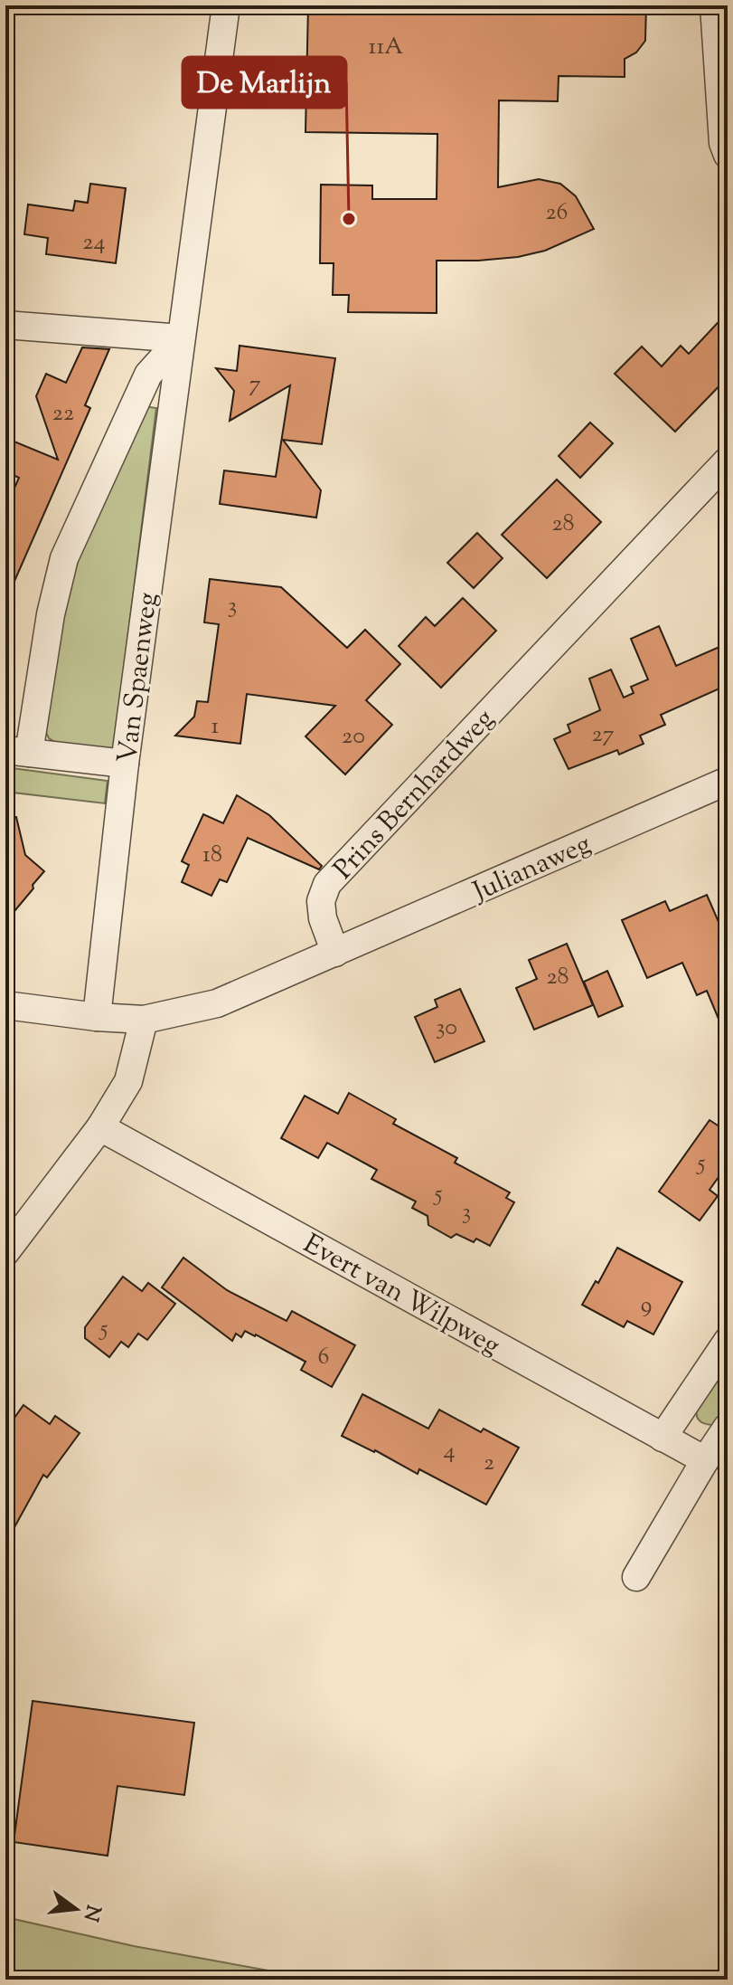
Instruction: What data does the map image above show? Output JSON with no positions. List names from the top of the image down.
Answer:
{
  "streets": {
    "street": [
      "Van Spaenweg",
      "Prins Bernhardweg",
      "Julianaweg",
      "Evert van Wilpweg"
    ]
  },
  "crossings": [
    ["Prins Bernhardweg", "Julianaweg"]
  ],
  "places": ["De Marlijn"],
  "house_numbers": [
    "11A",
    "26",
    "24",
    "7",
    "22",
    "28",
    "3",
    "1",
    "27",
    "20",
    "18",
    "28",
    "30",
    "5",
    "5",
    "3",
    "9",
    "5",
    "6",
    "4",
    "2"
  ],
  "north": "right"
}
